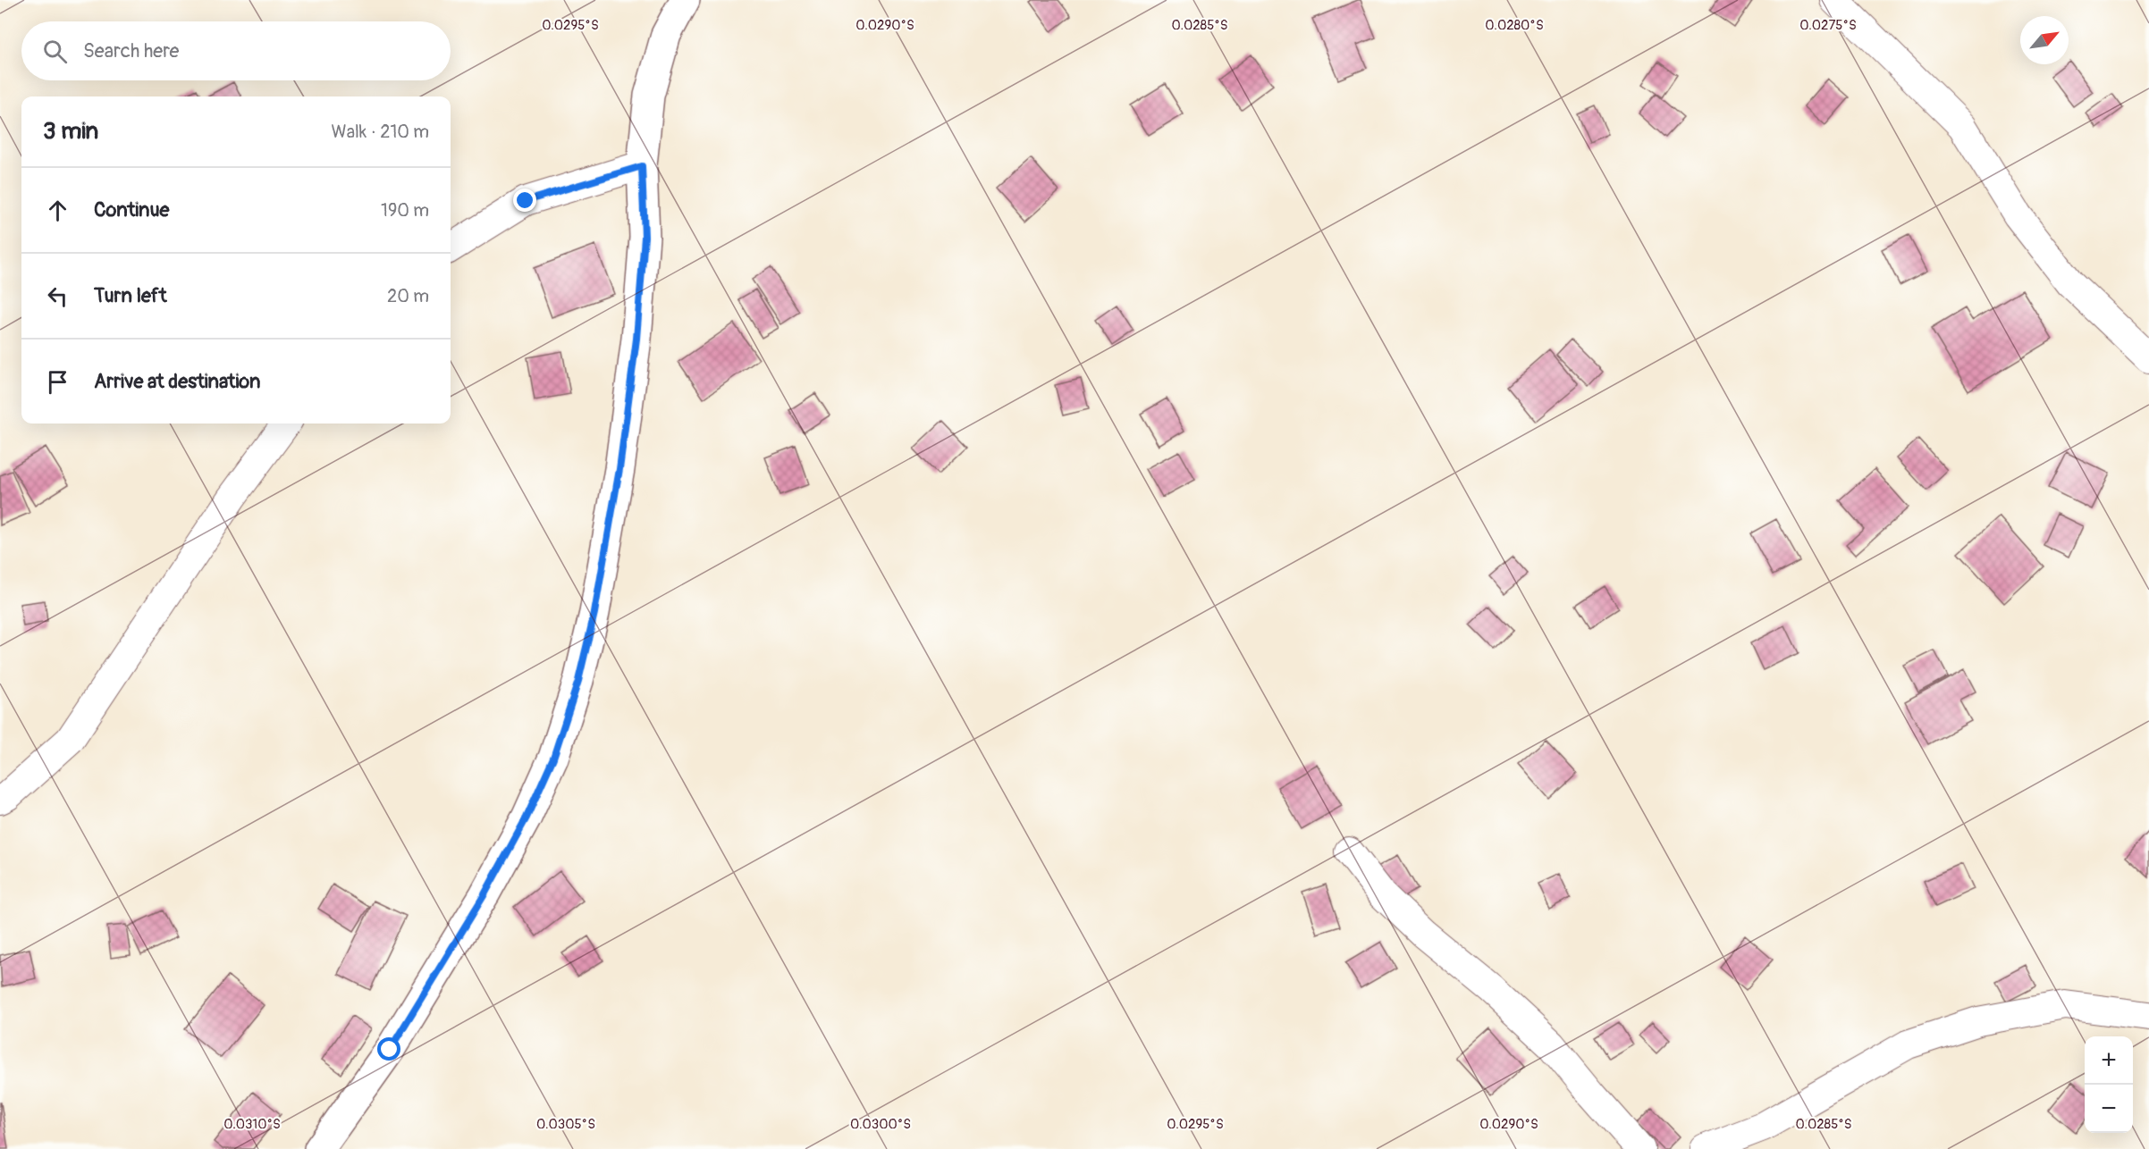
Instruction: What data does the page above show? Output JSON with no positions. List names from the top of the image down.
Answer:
{
  "north": "top right",
  "page": {
    "search": "Search here",
    "heading": ["3 min", "Walk · 210 m"],
    "list": [
      ["Continue", "190 m"],
      ["Turn left", "20 m"],
      "Arrive at destination"
    ],
    "map_buttons": ["+", "−"]
  },
  "coordinates": [
    "0.0295°S",
    "0.0290°S",
    "0.0285°S",
    "0.0280°S",
    "0.0275°S",
    "0.0310°S",
    "0.0305°S",
    "0.0300°S"
  ]
}
